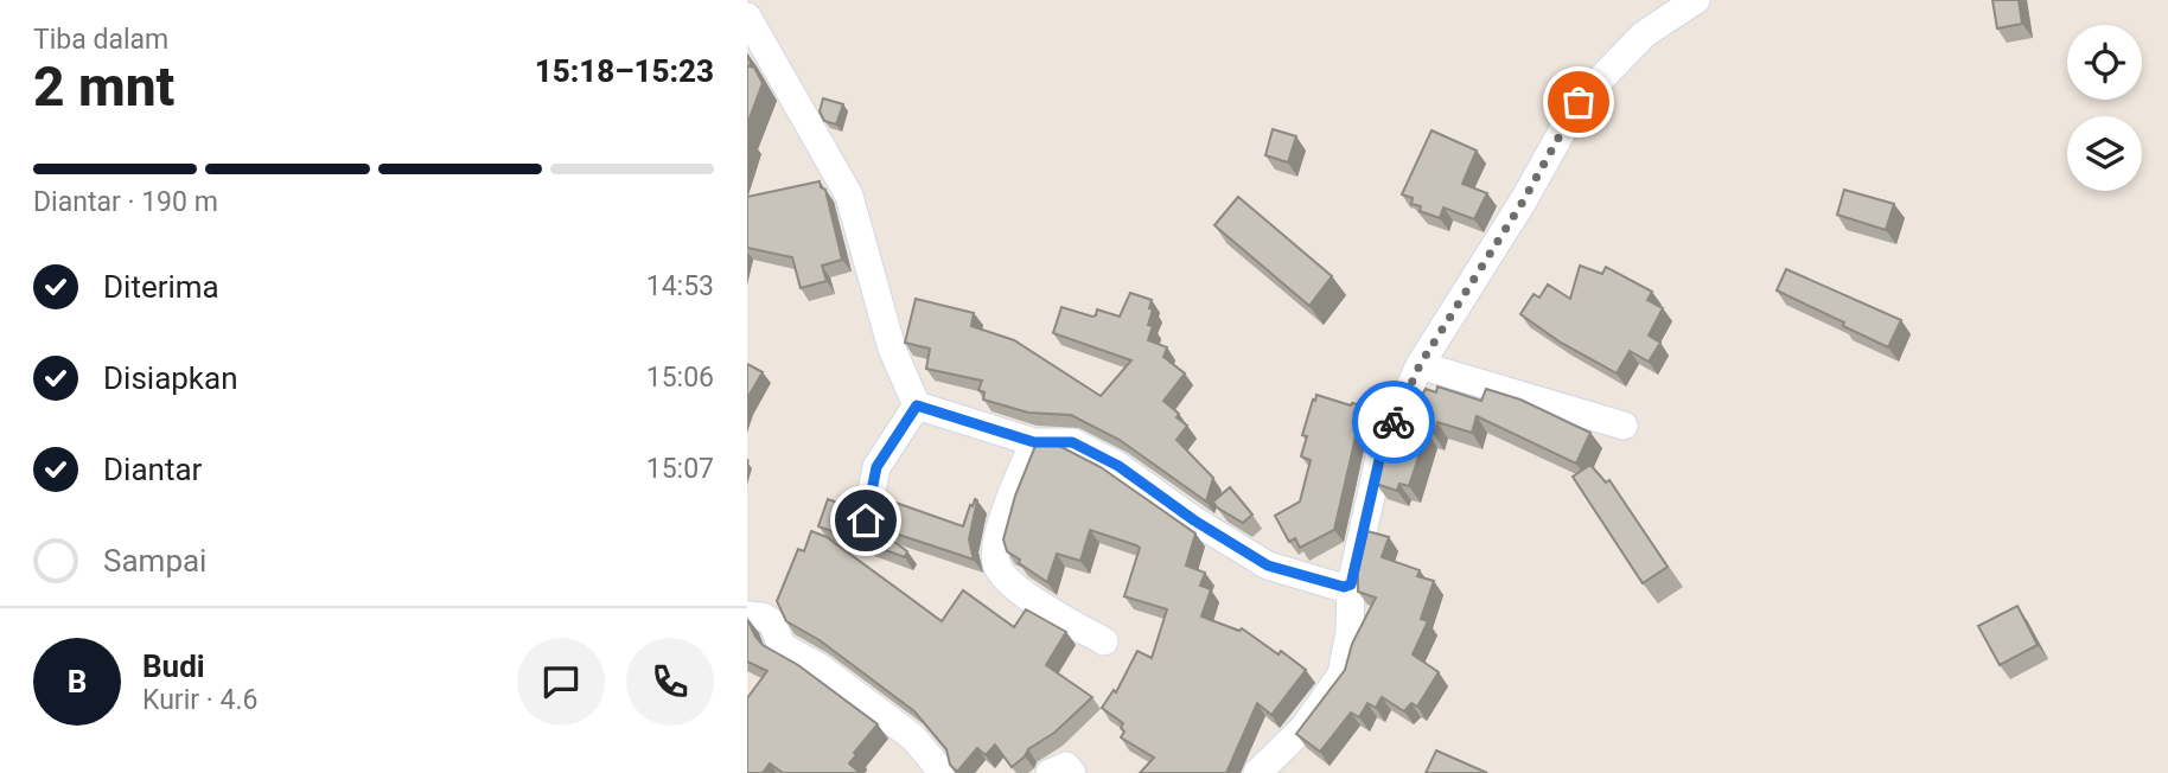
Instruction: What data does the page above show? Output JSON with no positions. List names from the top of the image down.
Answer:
{
  "page": {
    "heading": ["2 mnt", "Tiba dalam", "15:18–15:23"],
    "panel": ["Budi", "Kurir · 4.6"],
    "bar": "Diantar · 190 m",
    "list": [
      ["Diterima", "14:53"],
      ["Disiapkan", "15:06"],
      ["Diantar", "15:07"],
      "Sampai"
    ],
    "round": "B"
  }
}
